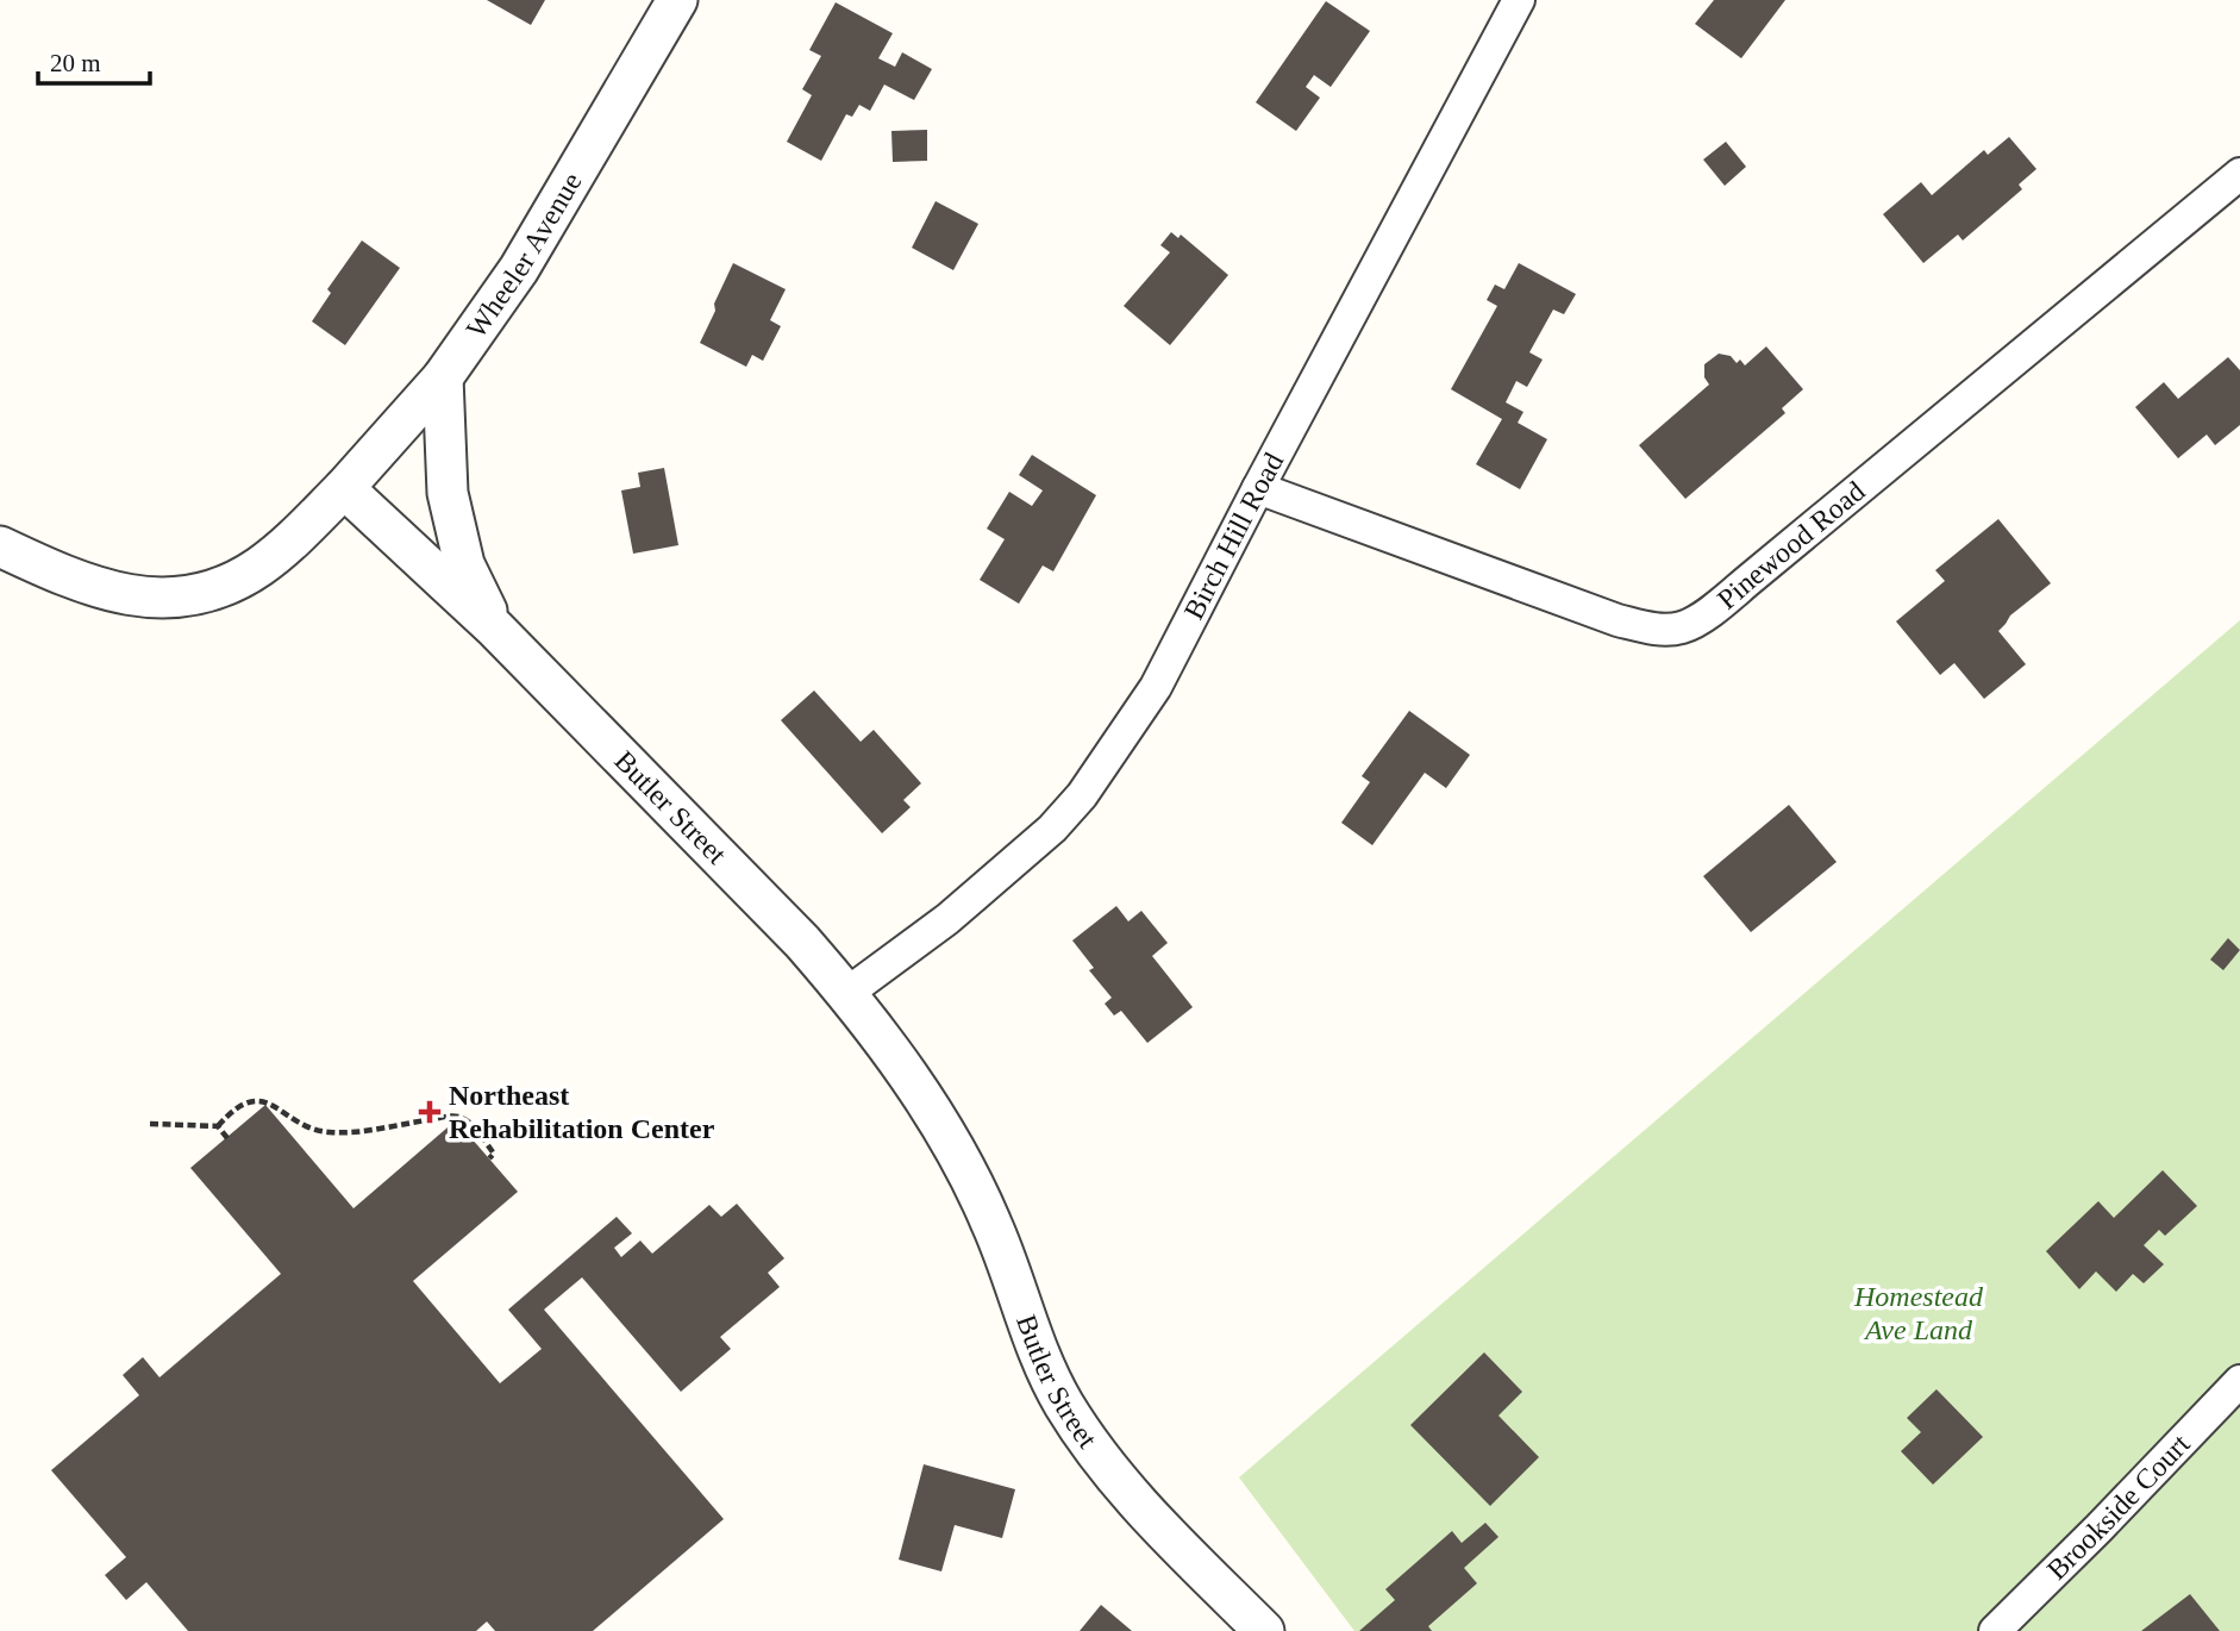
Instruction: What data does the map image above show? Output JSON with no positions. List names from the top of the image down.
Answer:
{
  "streets": {
    "street": [
      "Wheeler Avenue",
      "Birch Hill Road",
      "Pinewood Road",
      "Butler Street",
      "Brookside Court"
    ]
  },
  "crossings": [
    ["Wheeler Avenue", "Butler Street"],
    ["Birch Hill Road", "Pinewood Road"],
    ["Birch Hill Road", "Butler Street"]
  ],
  "parks": ["Homestead Ave Land"],
  "places": {
    "health": ["Northeast Rehabilitation Center"]
  },
  "scale_bar": "20 m"
}
